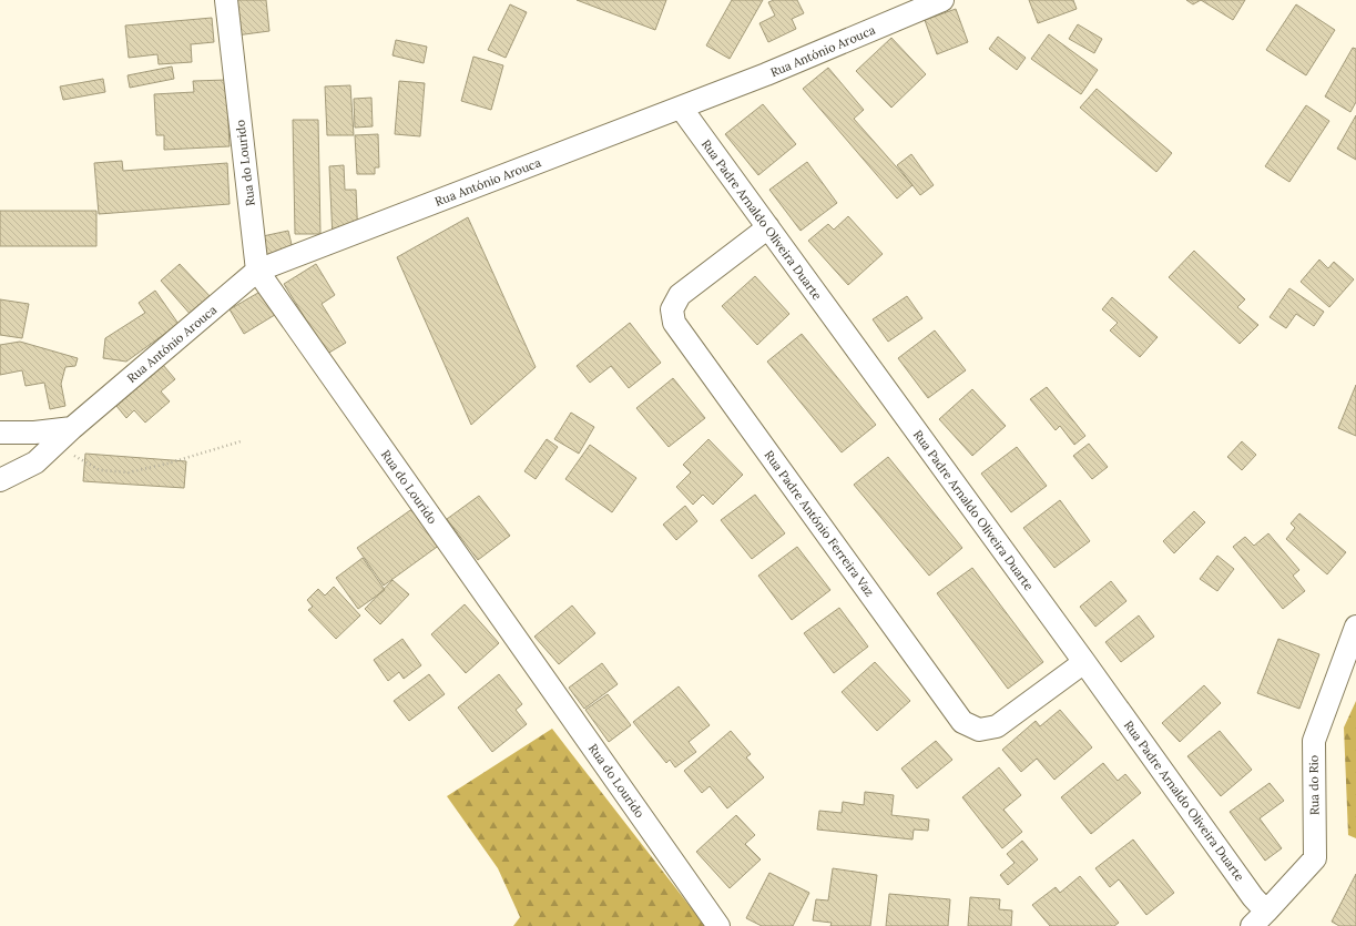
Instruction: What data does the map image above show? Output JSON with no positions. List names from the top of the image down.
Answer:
{
  "streets": {
    "street": [
      "Rua António Arouca",
      "Rua do Lourido",
      "Rua Padre Arnaldo Oliveira Duarte",
      "Rua Padre António Ferreira Vaz",
      "Rua do Rio"
    ]
  },
  "crossings": [
    ["Rua António Arouca", "Rua do Lourido"],
    ["Rua António Arouca", "Rua Padre Arnaldo Oliveira Duarte"],
    ["Rua Padre Arnaldo Oliveira Duarte", "Rua Padre António Ferreira Vaz"],
    ["Rua Padre Arnaldo Oliveira Duarte", "Rua do Rio"]
  ]
}
